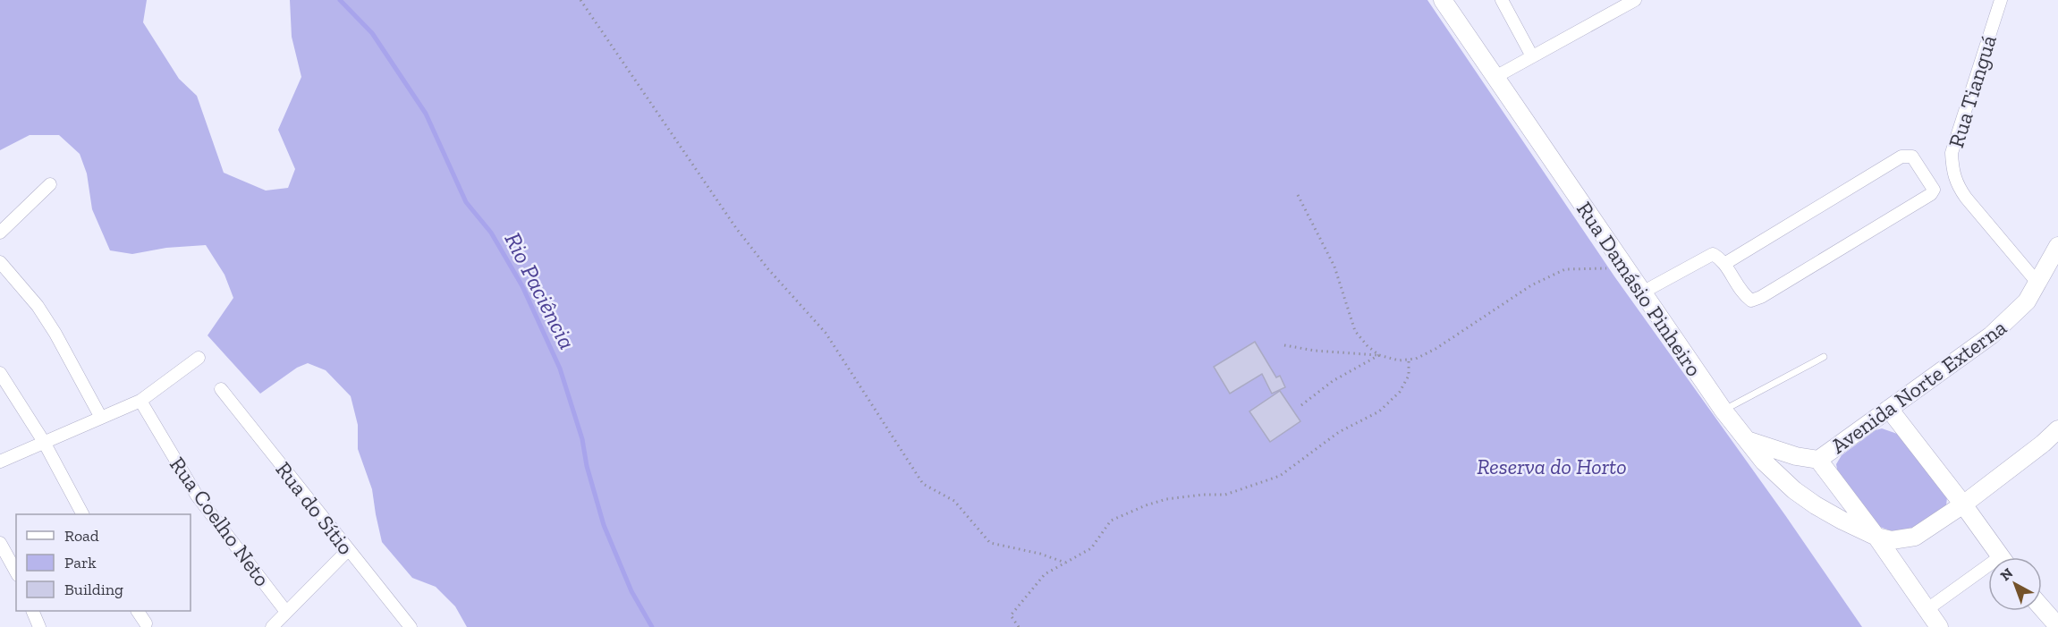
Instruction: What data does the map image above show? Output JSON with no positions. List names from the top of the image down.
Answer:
{
  "streets": {
    "street": [
      "Rua Tianguá",
      "Rua Damásio Pinheiro",
      "Avenida Norte Externa",
      "Rua do Sítio",
      "Rua Coelho Neto"
    ]
  },
  "crossings": [
    ["Rua Tianguá", "Avenida Norte Externa"],
    ["Rua Damásio Pinheiro", "Avenida Norte Externa"]
  ],
  "water": ["Rio Paciência"],
  "parks": ["Reserva do Horto"],
  "legend": ["Road", "Park", "Building"],
  "north": "top left"
}
